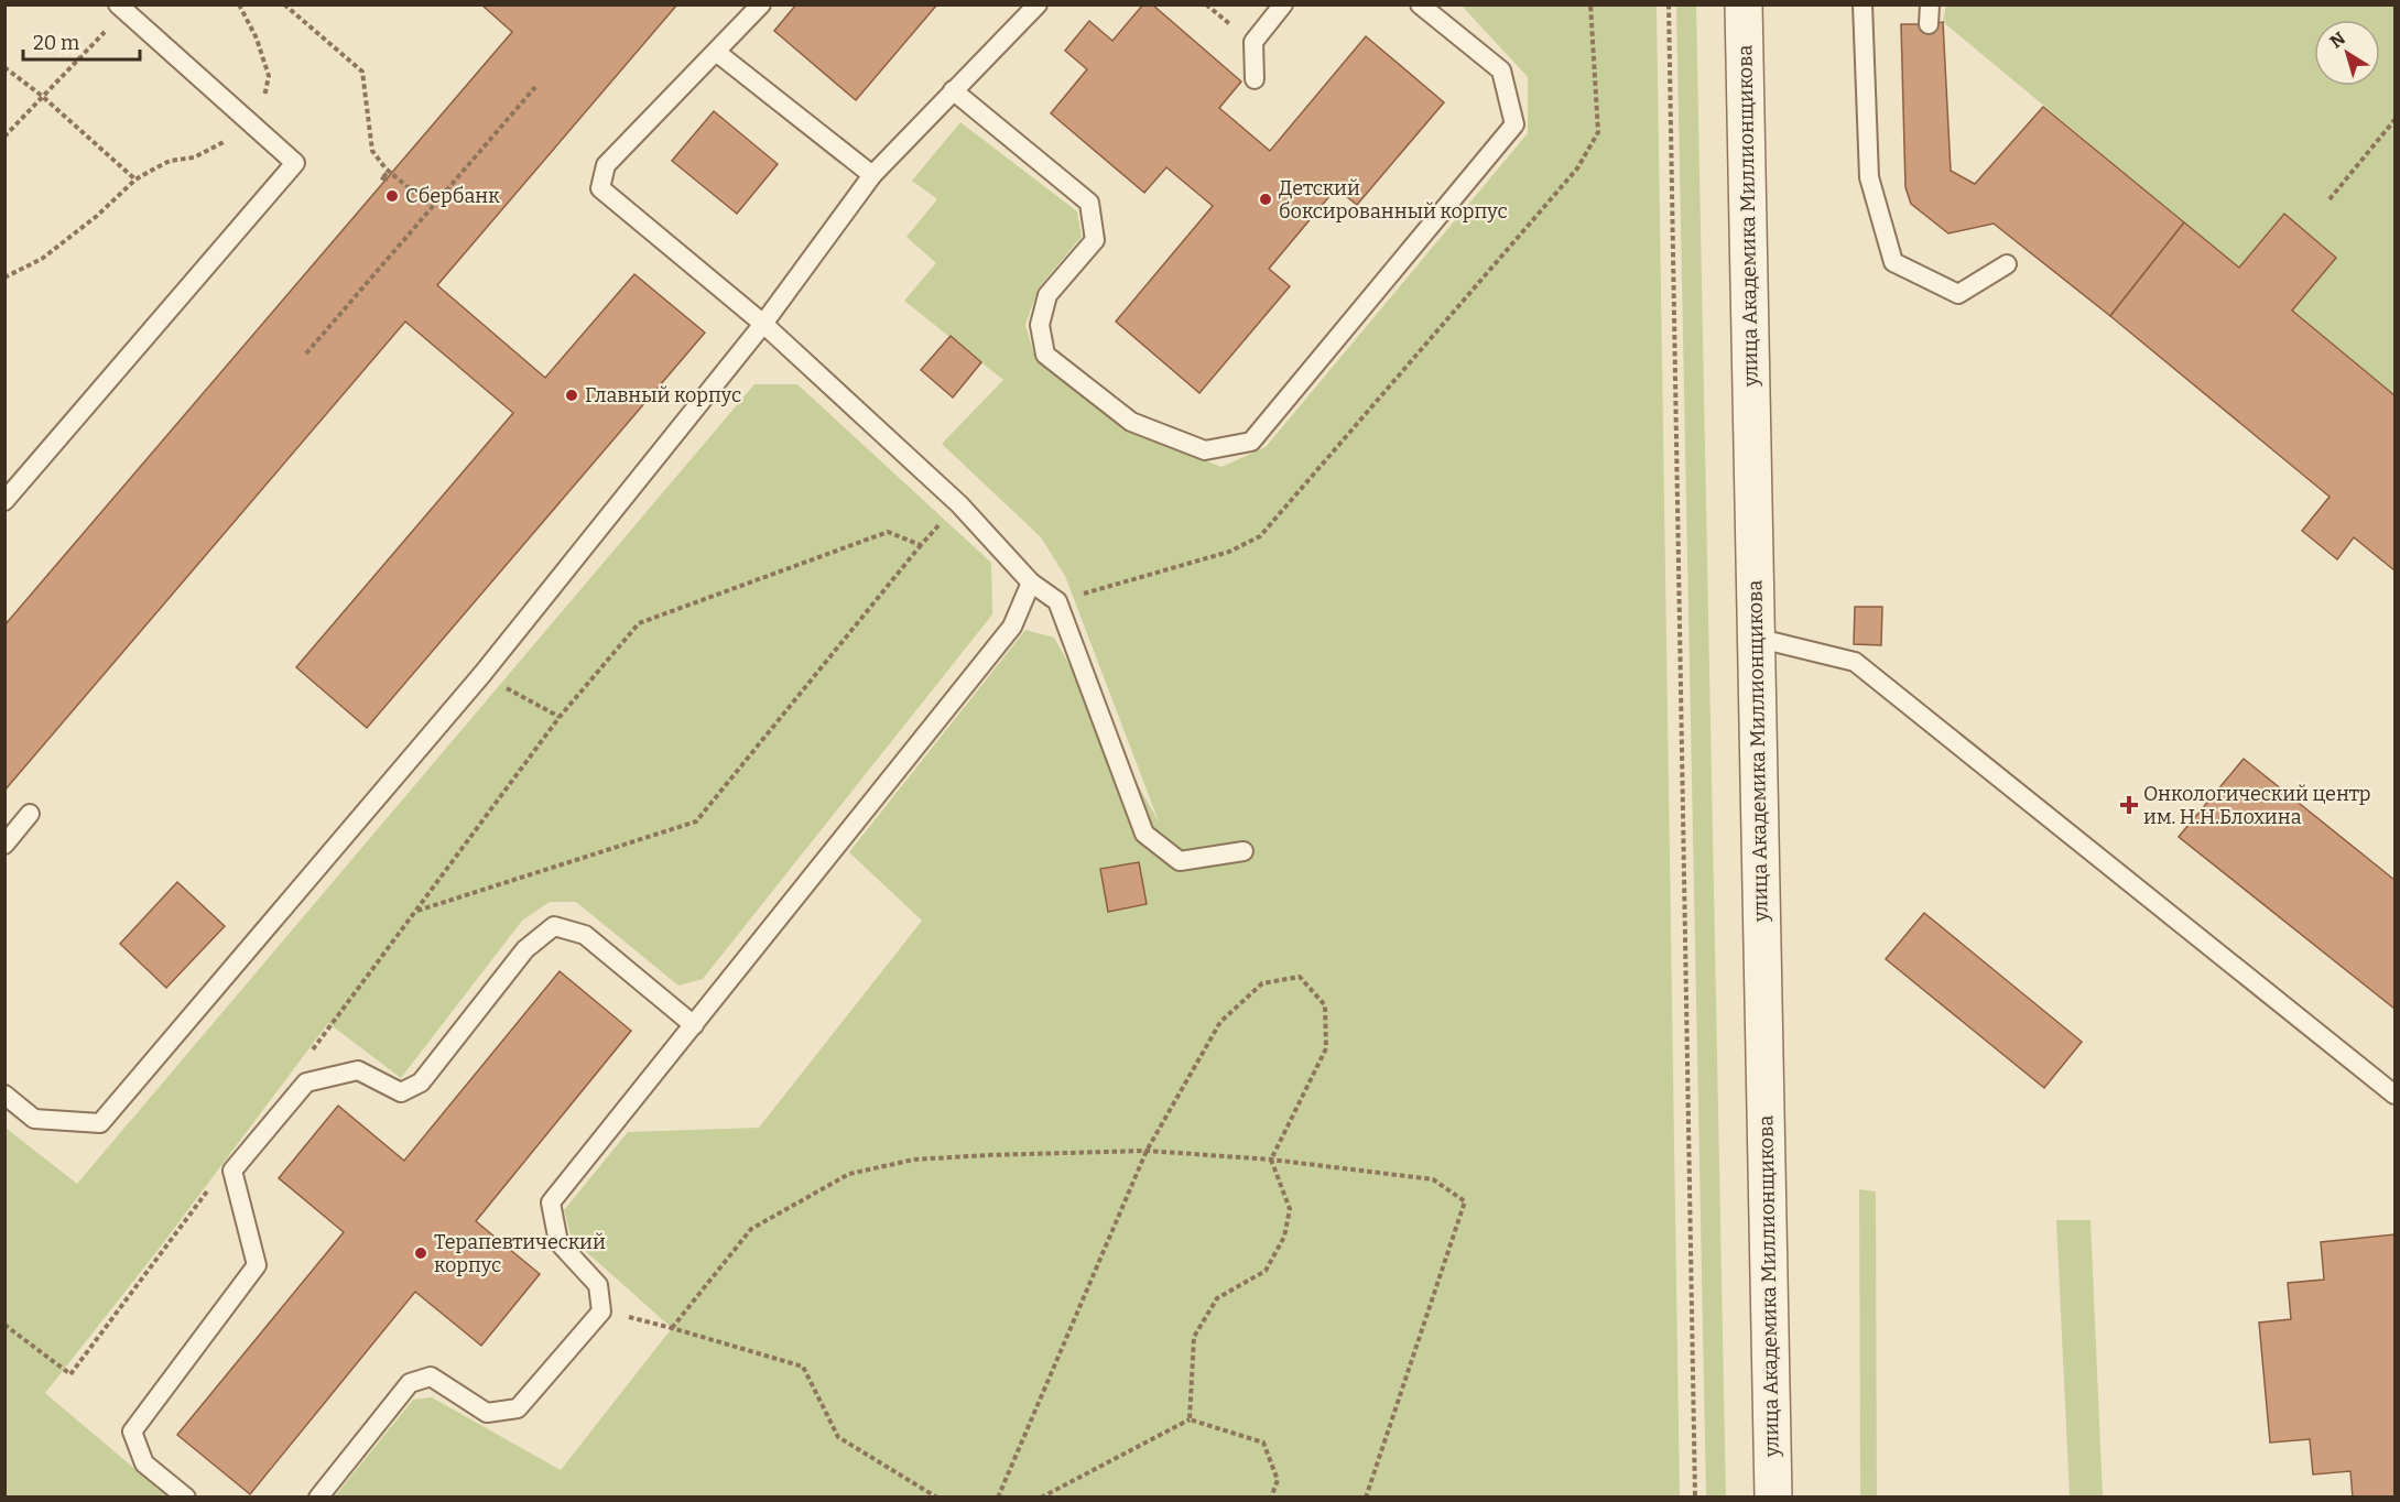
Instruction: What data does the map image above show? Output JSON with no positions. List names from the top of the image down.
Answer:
{
  "streets": {
    "street": ["улица Академика Миллионщикова"]
  },
  "places": {
    "other": [
      "Сбербанк",
      "Детский боксированный корпус",
      "Главный корпус",
      "Терапевтический корпус"
    ],
    "health": ["Онкологический центр им. Н.Н.Блохина"]
  },
  "scale_bar": "20 m",
  "north": "top left"
}
